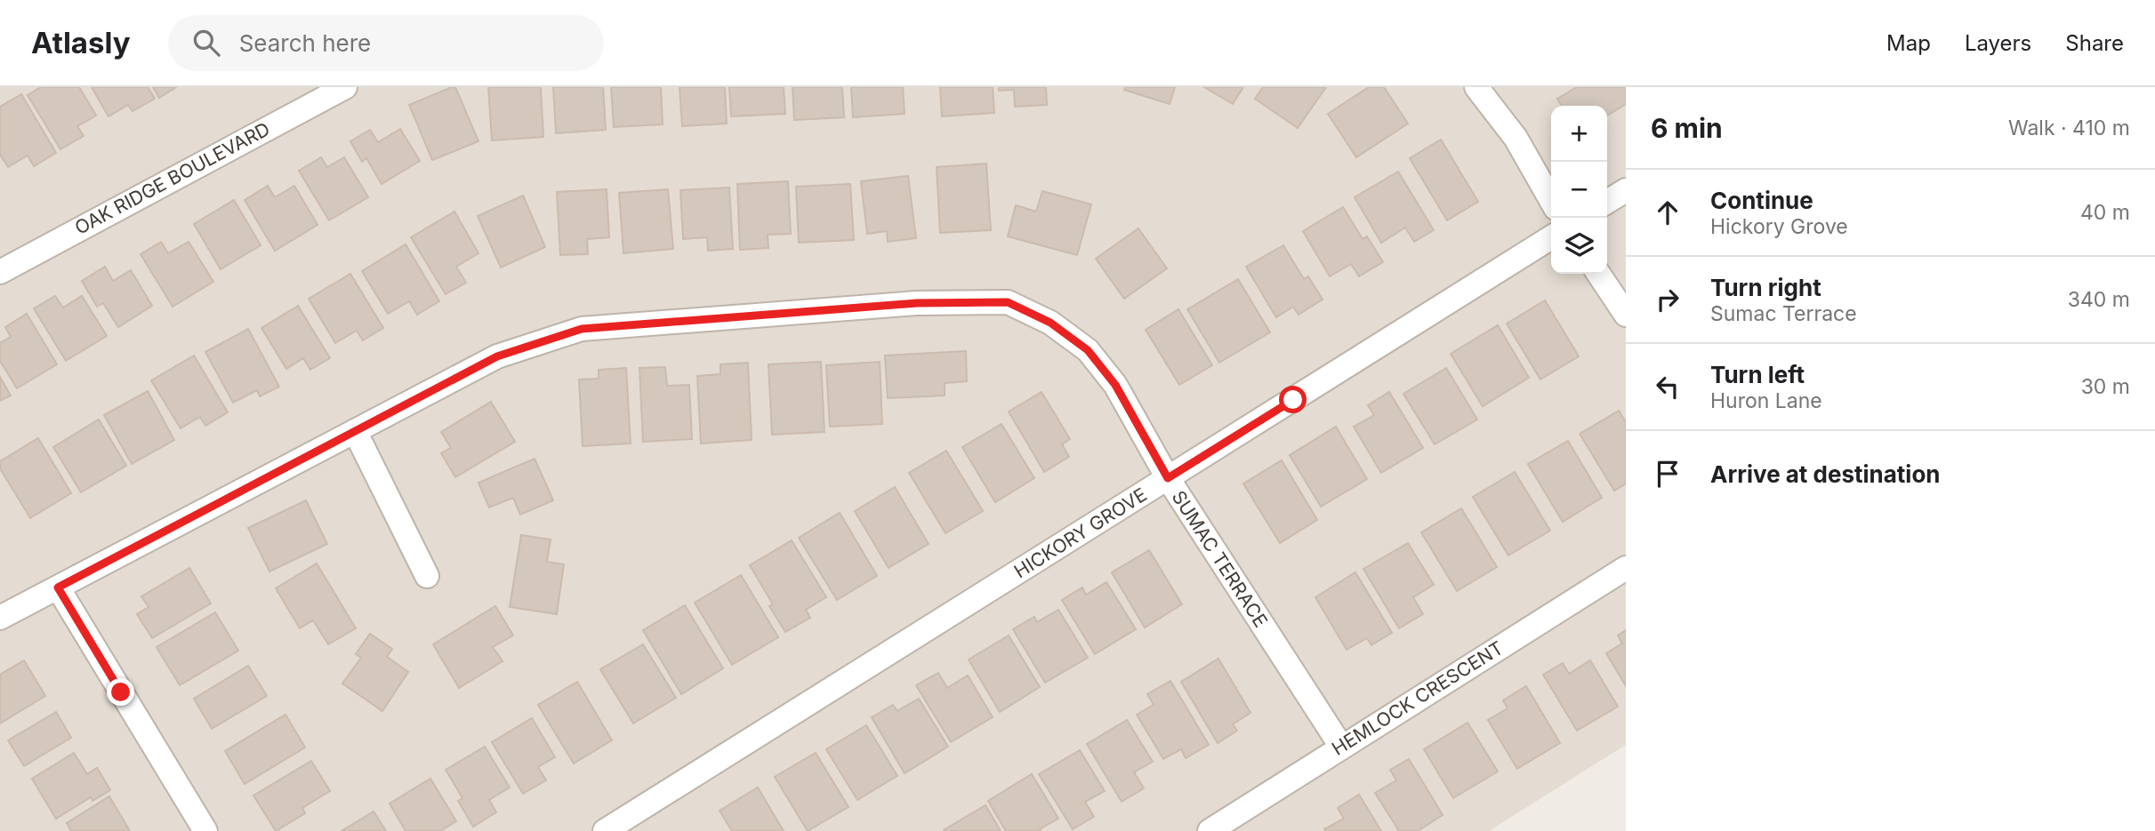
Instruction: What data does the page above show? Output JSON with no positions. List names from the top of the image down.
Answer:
{
  "streets": {
    "street": [
      "OAK RIDGE BOULEVARD",
      "HICKORY GROVE",
      "SUMAC TERRACE",
      "HEMLOCK CRESCENT"
    ]
  },
  "crossings": [
    ["HICKORY GROVE", "SUMAC TERRACE"],
    ["SUMAC TERRACE", "HEMLOCK CRESCENT"]
  ],
  "page": {
    "header": "Atlasly",
    "search": "Search here",
    "nav": ["Map", "Layers", "Share"],
    "heading": ["6 min", "Walk · 410 m"],
    "map_buttons": ["+", "−"],
    "list": [
      ["Continue", "Hickory Grove", "40 m"],
      ["Turn right", "Sumac Terrace", "340 m"],
      ["Turn left", "Huron Lane", "30 m"],
      "Arrive at destination"
    ]
  }
}
